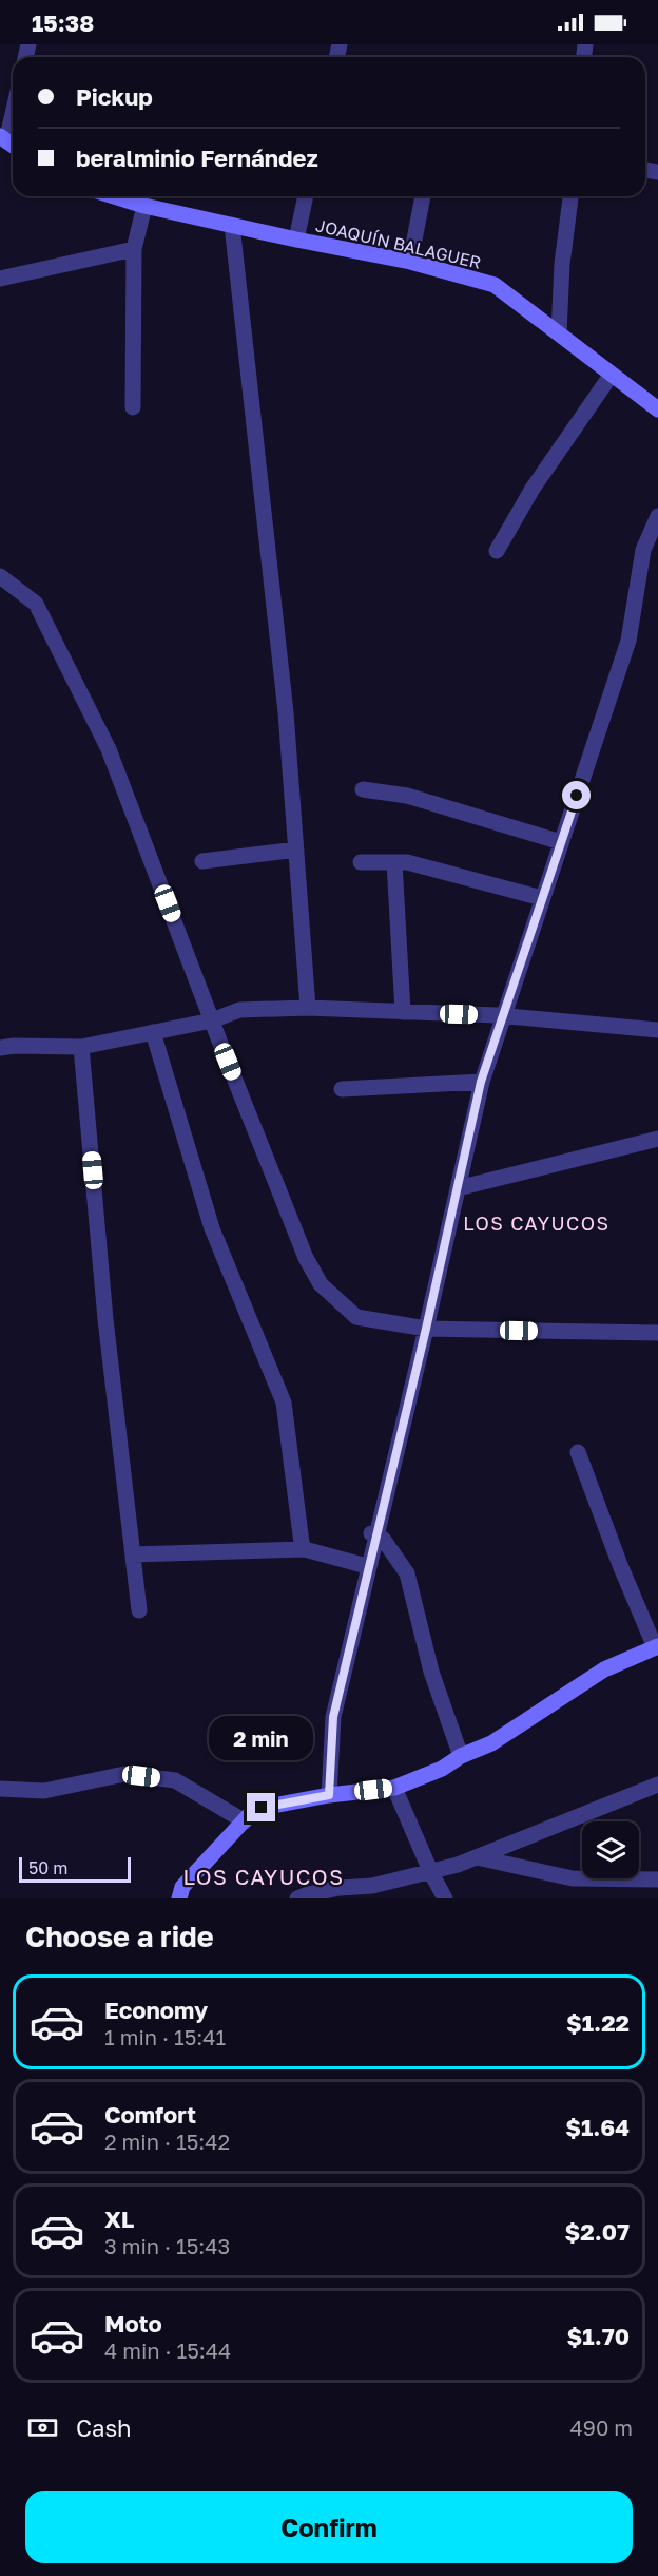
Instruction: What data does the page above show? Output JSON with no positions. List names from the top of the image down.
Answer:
{
  "streets": {
    "main road": ["JOAQUÍN BALAGUER"]
  },
  "districts": ["LOS CAYUCOS", "LOS CAYUCOS"],
  "scale_bar": "50 m",
  "page": {
    "status": "15:38",
    "banner": ["Pickup", "beralminio Fernández"],
    "bubble": "2 min",
    "scale": "50 m",
    "heading": "Choose a ride",
    "list": [
      {
        "name": "Economy",
        "note": "1 min · 15:41",
        "value": "$1.22"
      },
      {
        "name": "Comfort",
        "note": "2 min · 15:42",
        "value": "$1.64"
      },
      {
        "name": "XL",
        "note": "3 min · 15:43",
        "value": "$2.07"
      },
      {
        "name": "Moto",
        "note": "4 min · 15:44",
        "value": "$1.70"
      }
    ],
    "pay": ["Cash", "490 m"],
    "buttons": "Confirm"
  }
}
